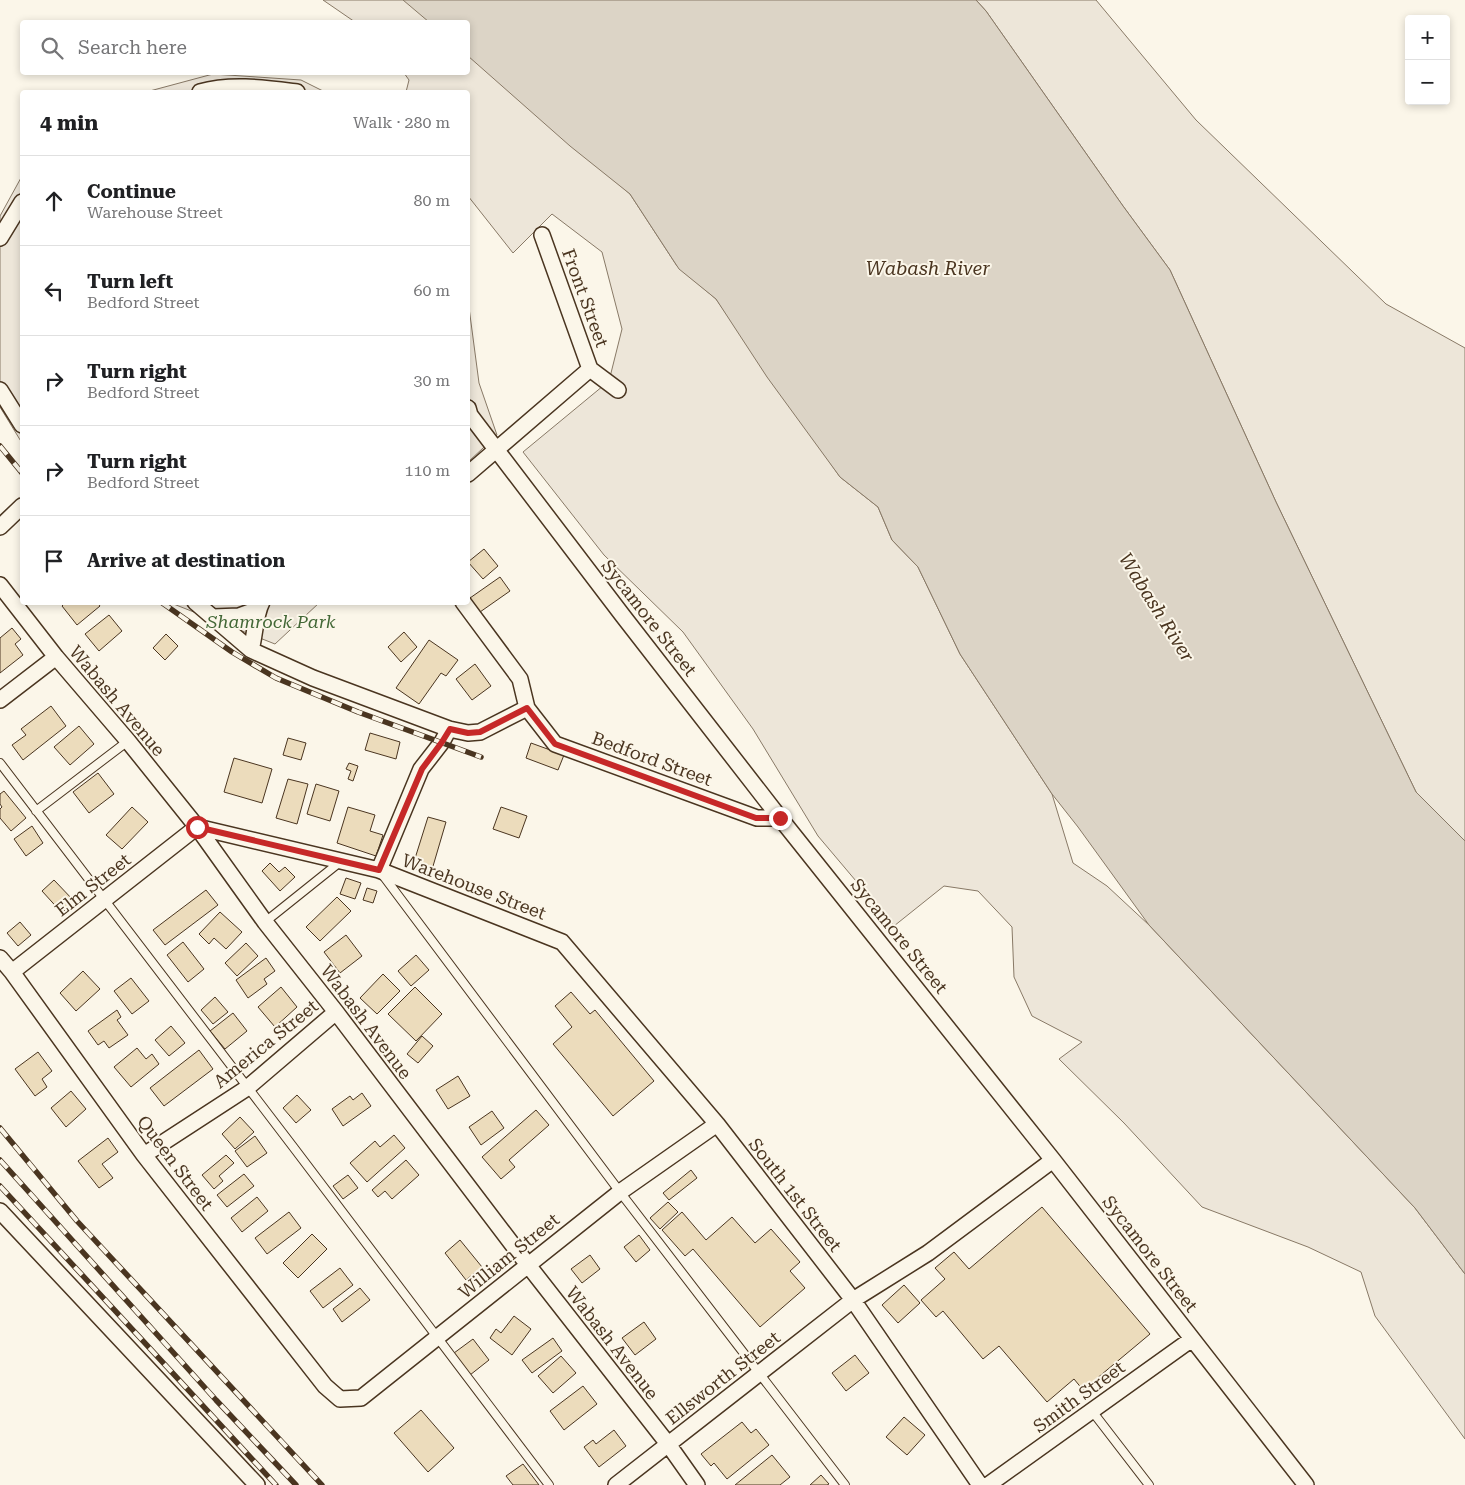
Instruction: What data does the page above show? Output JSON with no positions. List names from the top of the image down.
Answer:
{
  "streets": {
    "street": [
      "Front Street",
      "Sycamore Street",
      "Wabash Avenue",
      "Bedford Street",
      "Elm Street",
      "Warehouse Street",
      "America Street",
      "Queen Street",
      "South 1st Street",
      "William Street",
      "Ellsworth Street",
      "Smith Street"
    ]
  },
  "crossings": [
    ["Sycamore Street", "Bedford Street"],
    ["Sycamore Street", "Smith Street"],
    ["Wabash Avenue", "Elm Street"],
    ["Wabash Avenue", "Warehouse Street"],
    ["Wabash Avenue", "America Street"],
    ["Wabash Avenue", "William Street"],
    ["Wabash Avenue", "Ellsworth Street"],
    ["Elm Street", "Warehouse Street"],
    ["Elm Street", "Queen Street"],
    ["Warehouse Street", "South 1st Street"],
    ["America Street", "Queen Street"],
    ["Queen Street", "William Street"],
    ["South 1st Street", "William Street"],
    ["South 1st Street", "Ellsworth Street"]
  ],
  "water": ["Wabash River"],
  "parks": ["Shamrock Park"],
  "page": {
    "map_buttons": ["+", "−"],
    "search": "Search here",
    "heading": ["4 min", "Walk · 280 m"],
    "list": [
      ["Continue", "Warehouse Street", "80 m"],
      ["Turn left", "Bedford Street", "60 m"],
      ["Turn right", "Bedford Street", "30 m"],
      ["Turn right", "Bedford Street", "110 m"],
      "Arrive at destination"
    ]
  }
}
